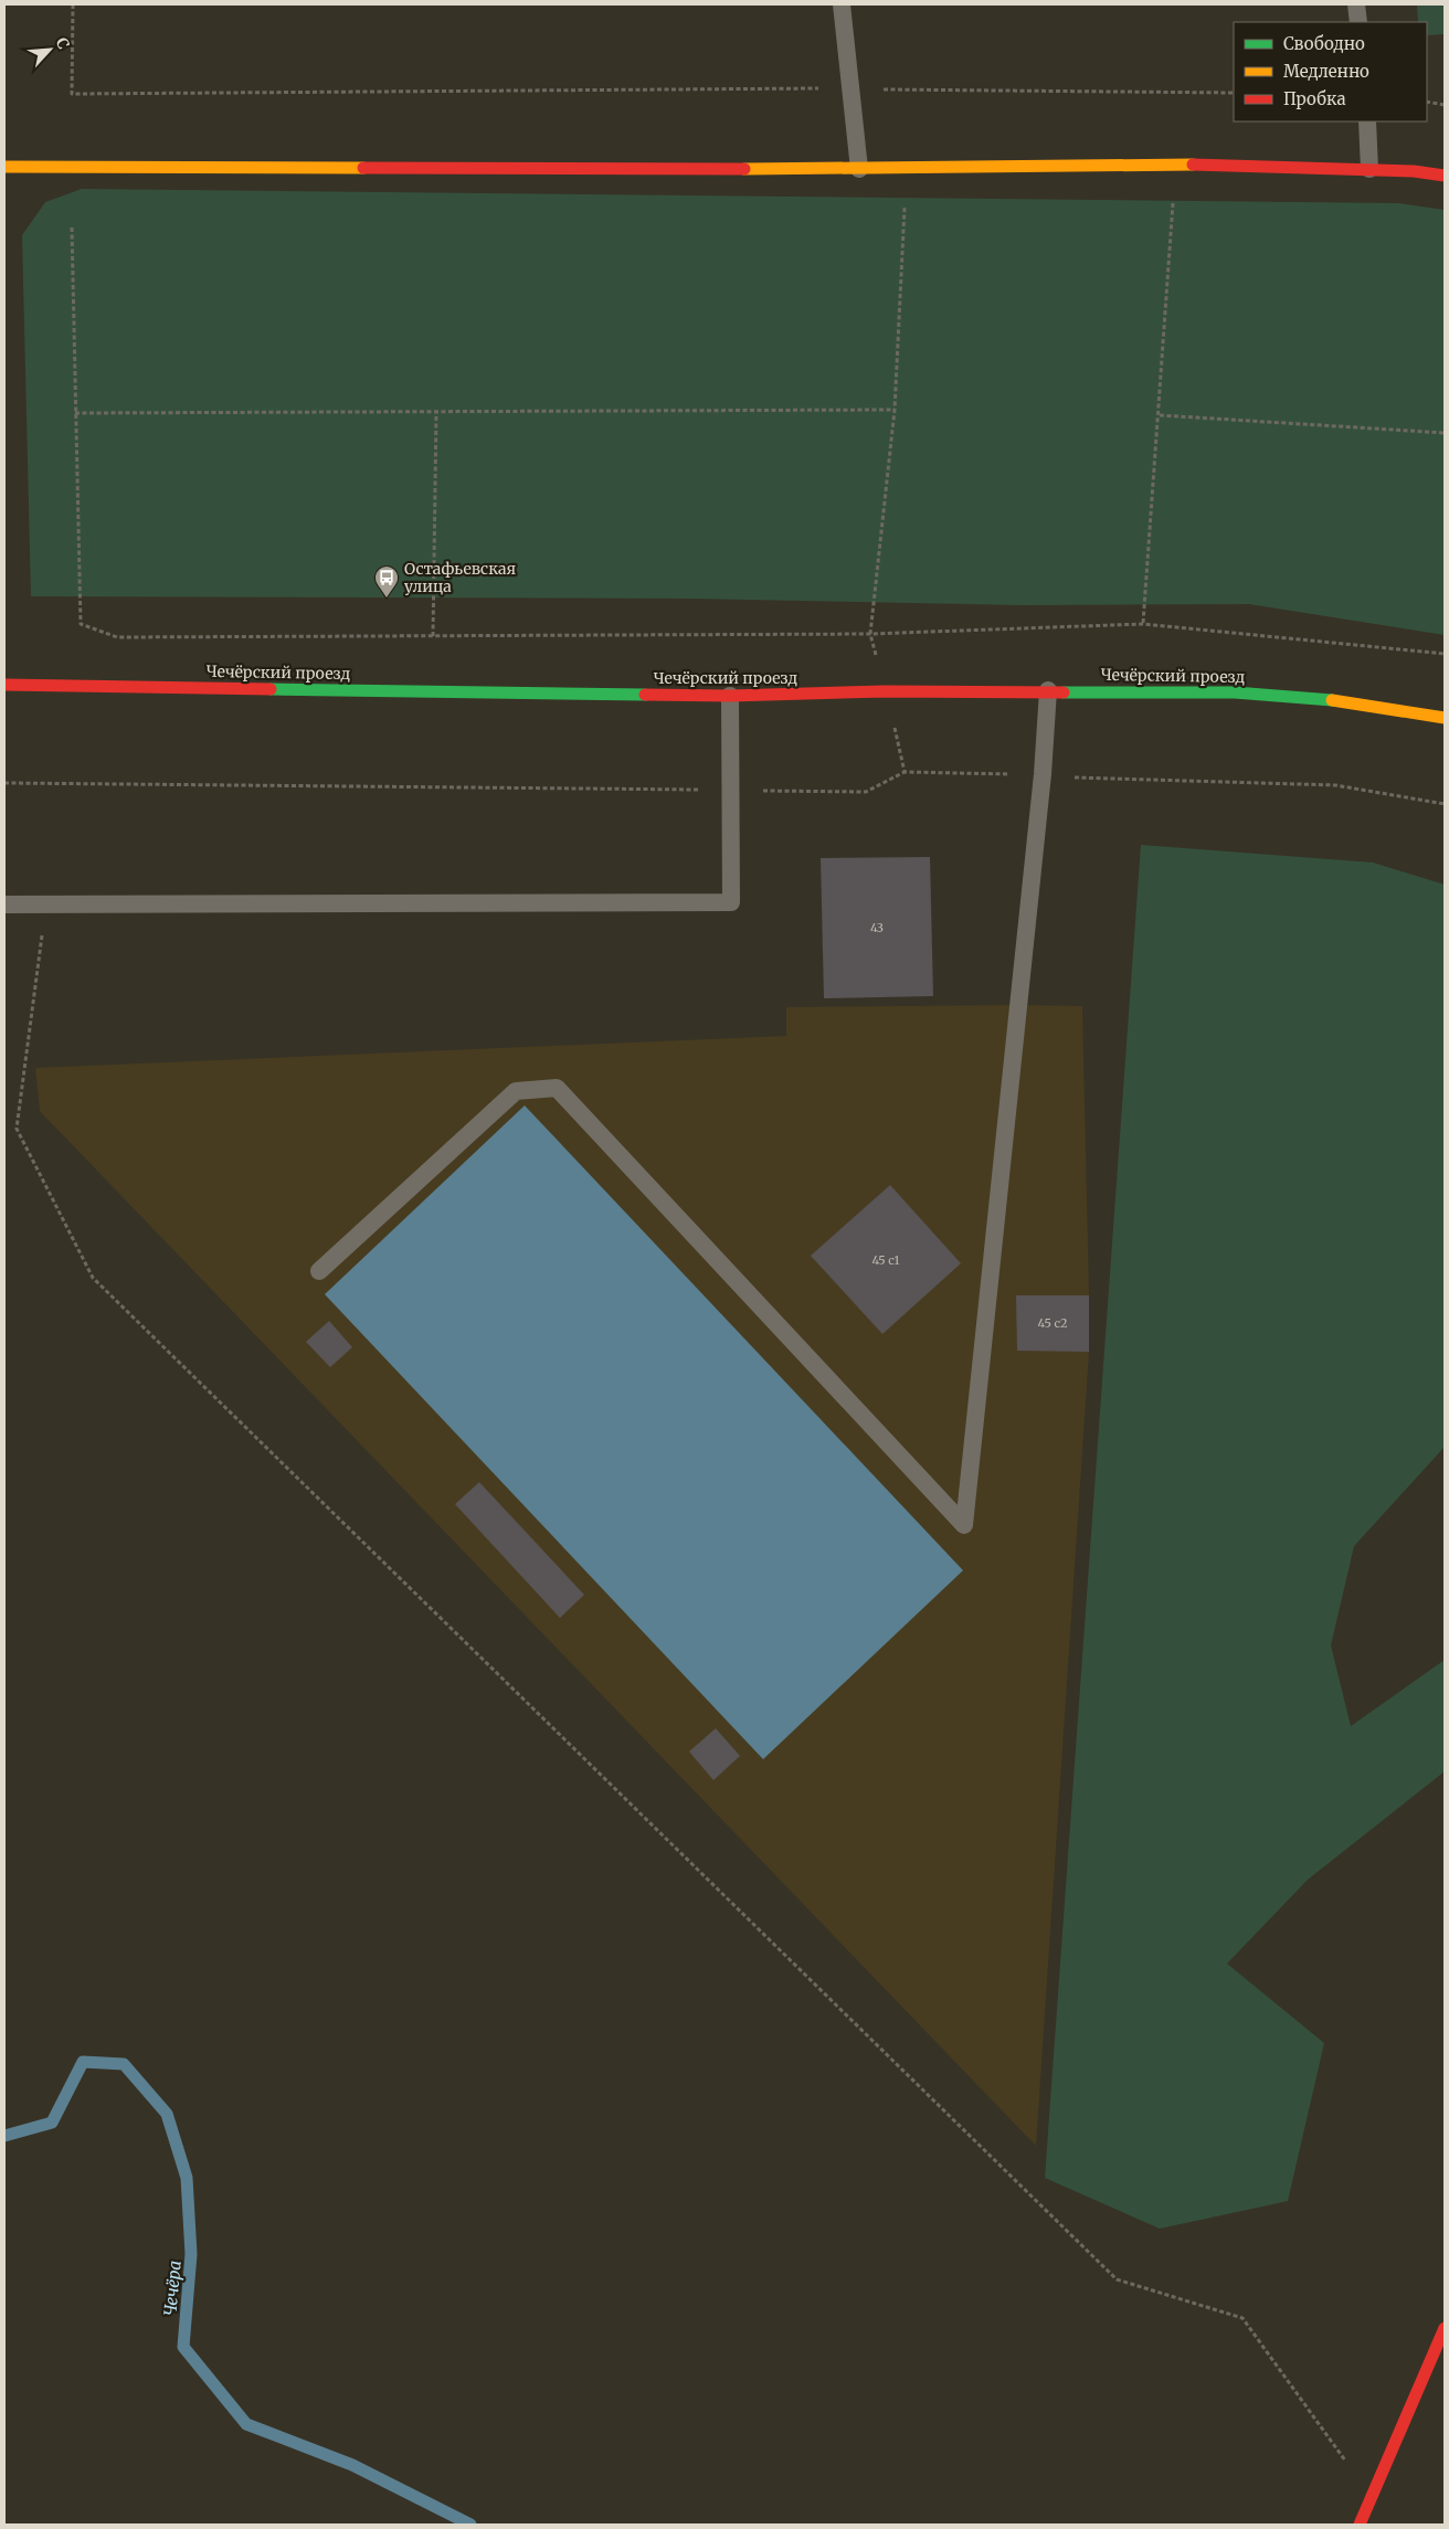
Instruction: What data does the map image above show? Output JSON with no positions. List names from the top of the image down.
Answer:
{
  "streets": {
    "street": ["Чечёрский проезд"]
  },
  "water": ["Чечёра"],
  "places": {
    "bus stop": ["Остафьевская улица"]
  },
  "house_numbers": ["43", "45 с1", "45 с2"],
  "legend": ["Свободно", "Медленно", "Пробка"],
  "north": "top right"
}
